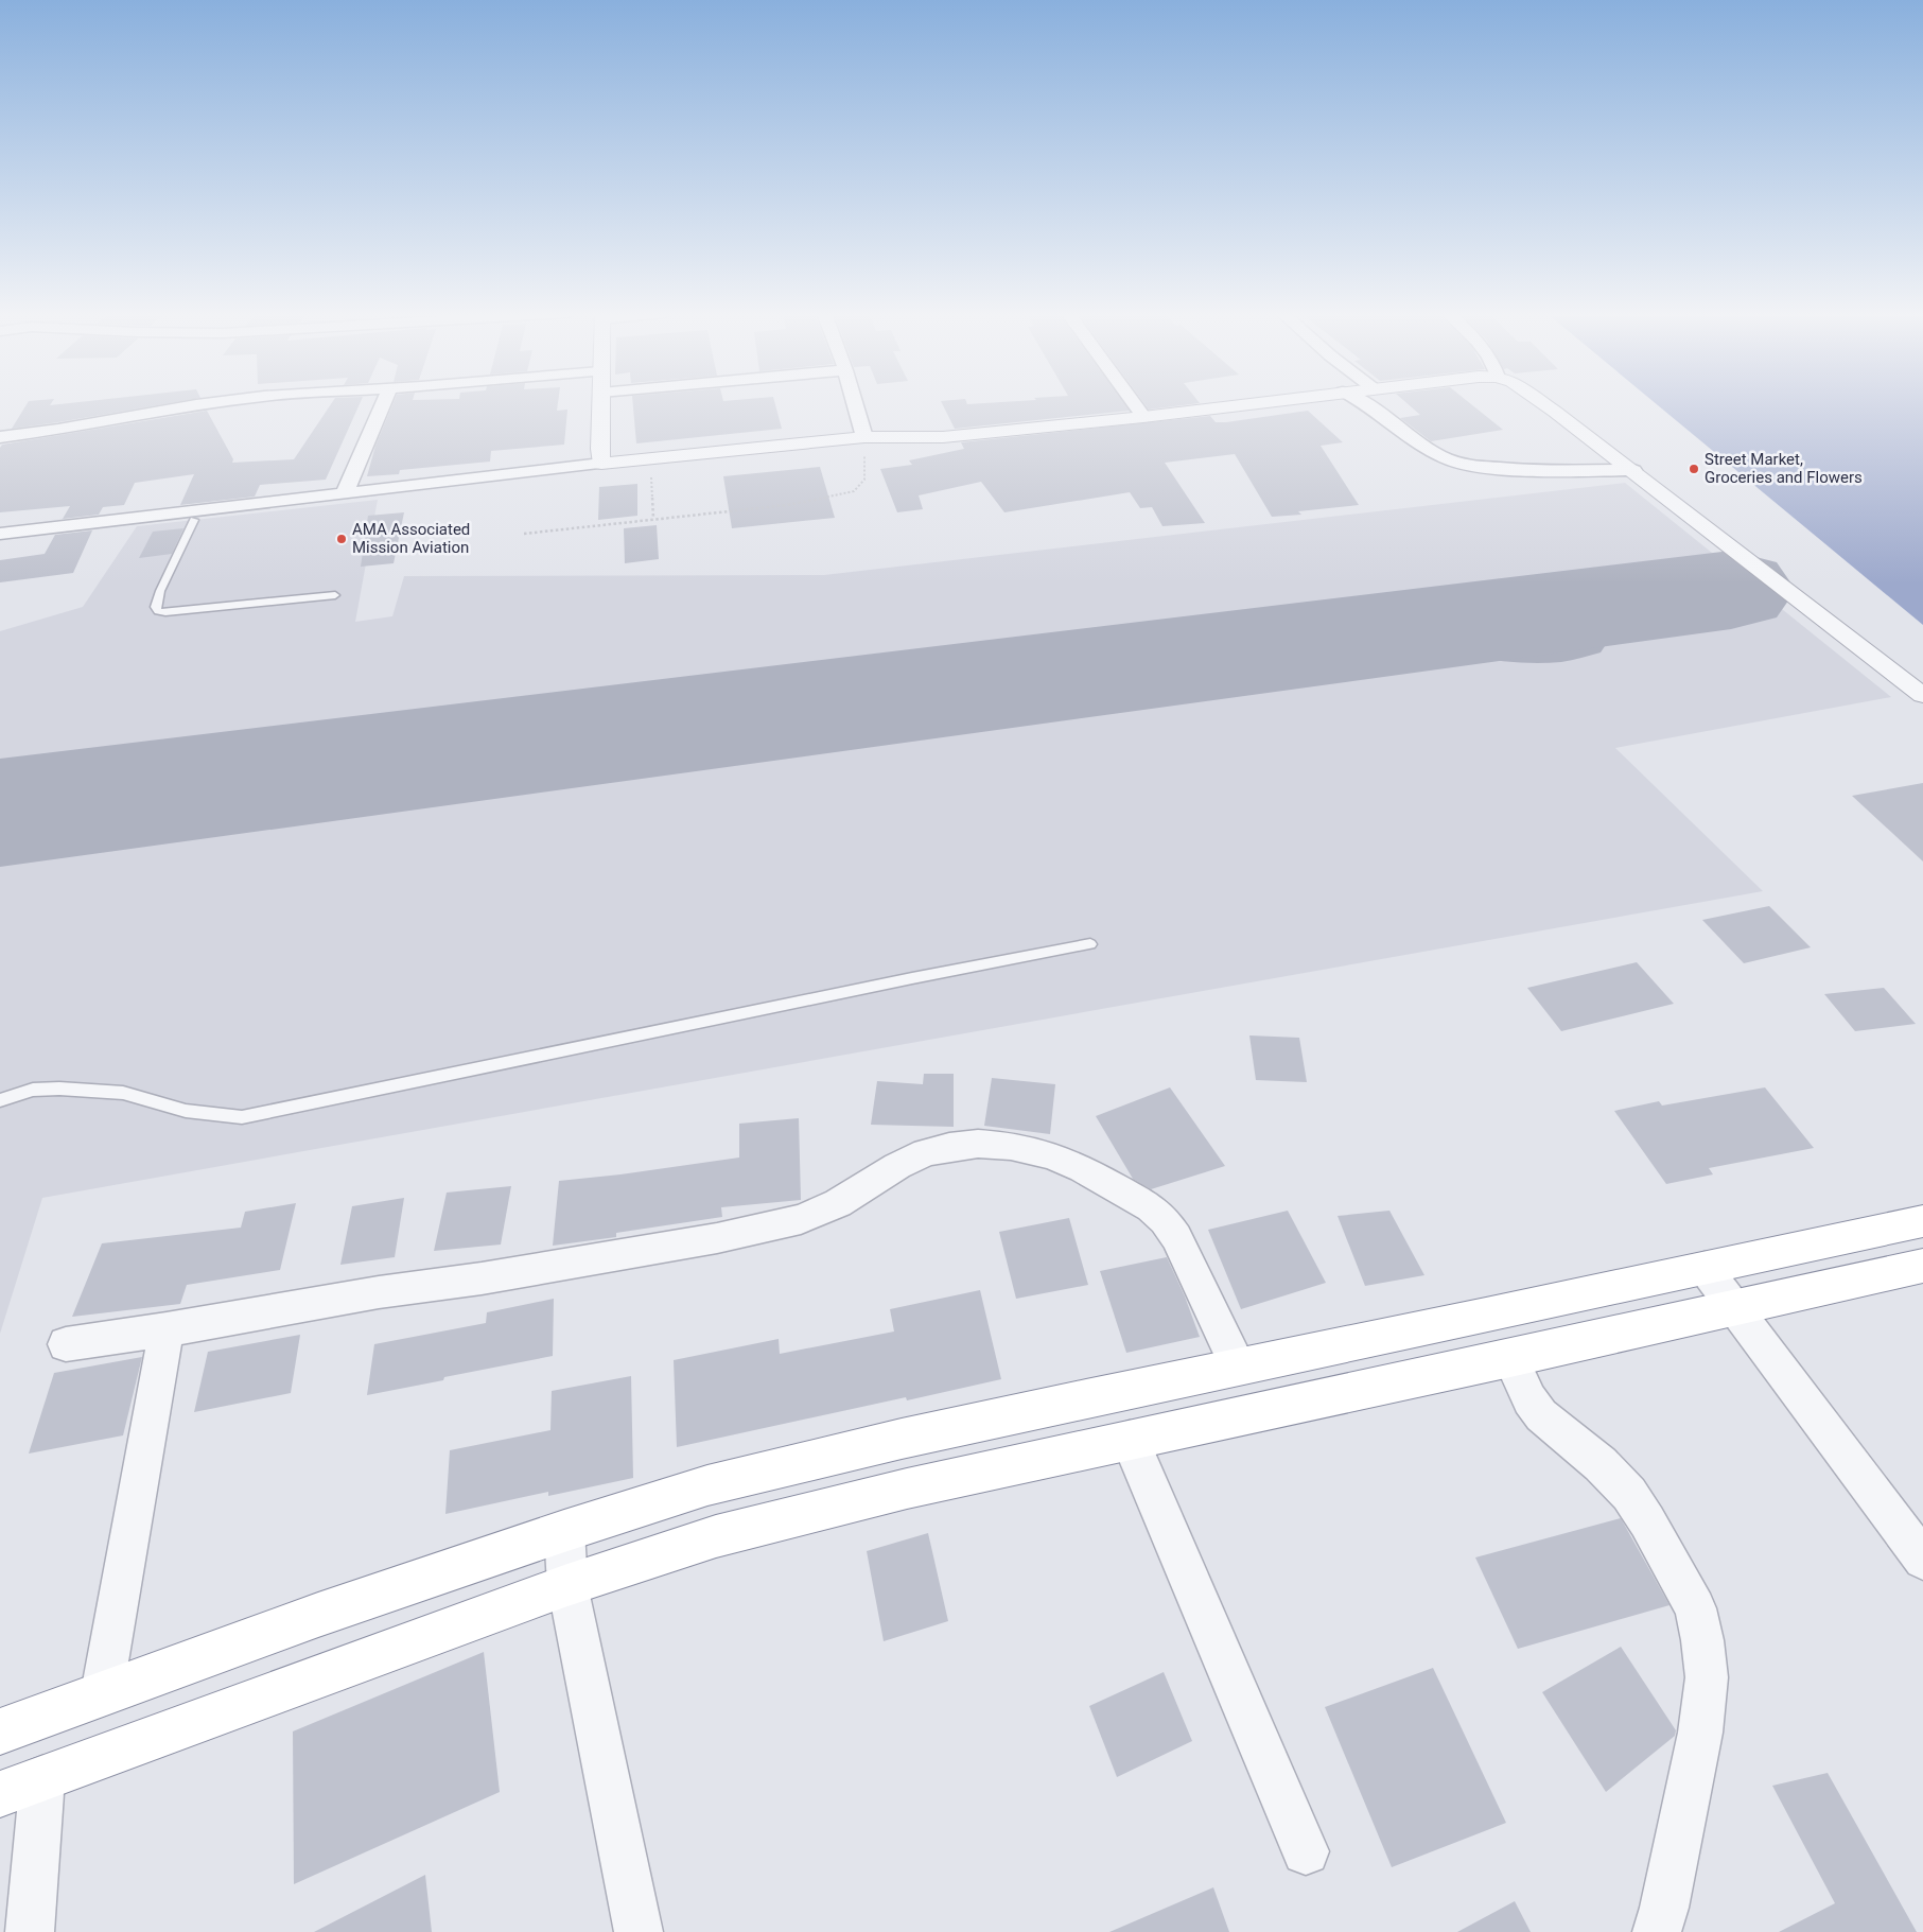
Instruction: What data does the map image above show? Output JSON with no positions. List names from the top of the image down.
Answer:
{
  "places": ["Street Market, Groceries and Flowers", "AMA Associated Mission Aviation"]
}
